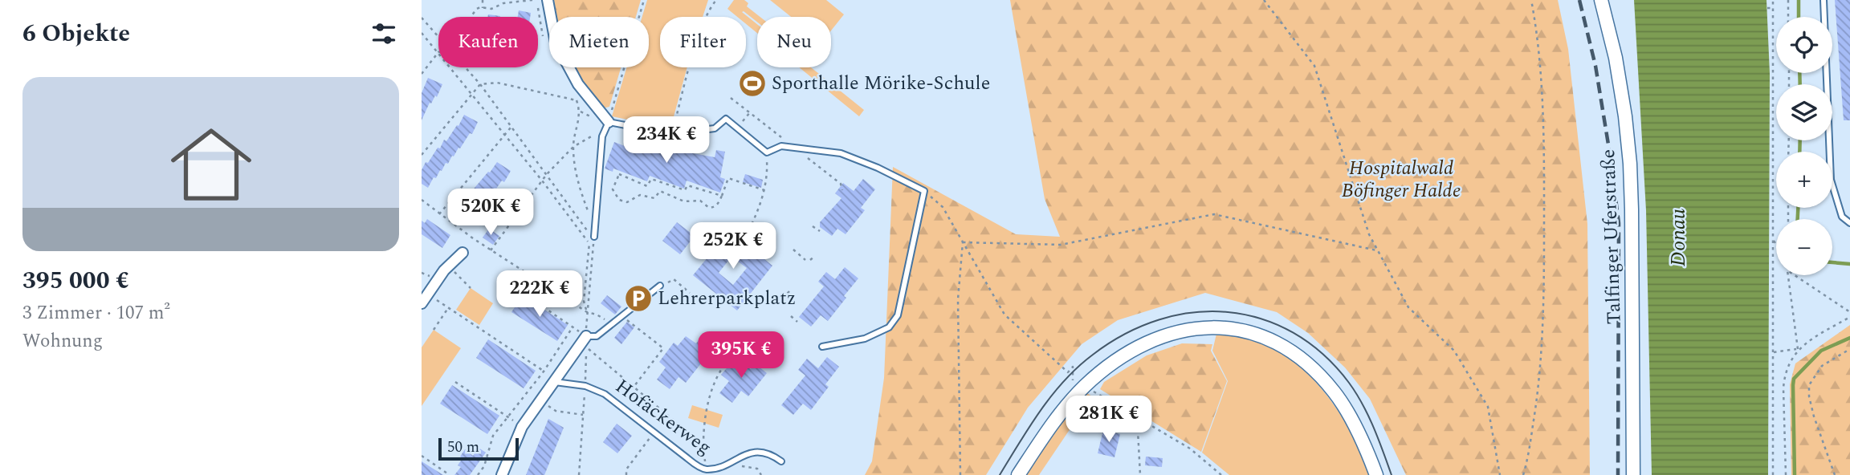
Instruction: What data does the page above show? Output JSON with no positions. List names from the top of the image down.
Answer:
{
  "streets": {
    "street": ["Talfinger Uferstraße"],
    "lane": ["Hofäckerweg"]
  },
  "water": ["Donau"],
  "parks": ["Hospitalwald Böfinger Halde"],
  "places": {
    "sports": ["Sporthalle Mörike-Schule"],
    "parking": ["Lehrerparkplatz"]
  },
  "scale_bar": "50 m",
  "page": {
    "heading": "6 Objekte",
    "map_buttons": ["+", "−"],
    "chip": [
      "Kaufen",
      "Mieten",
      "Filter",
      "Neu"
    ],
    "list": [
      {
        "name": "395 000 €",
        "note": "3 Zimmer · 107 m² · Wohnung"
      }
    ],
    "price": [
      "234K €",
      "520K €",
      "252K €",
      "222K €",
      "395K €",
      "281K €"
    ],
    "scale": "50 m"
  }
}
